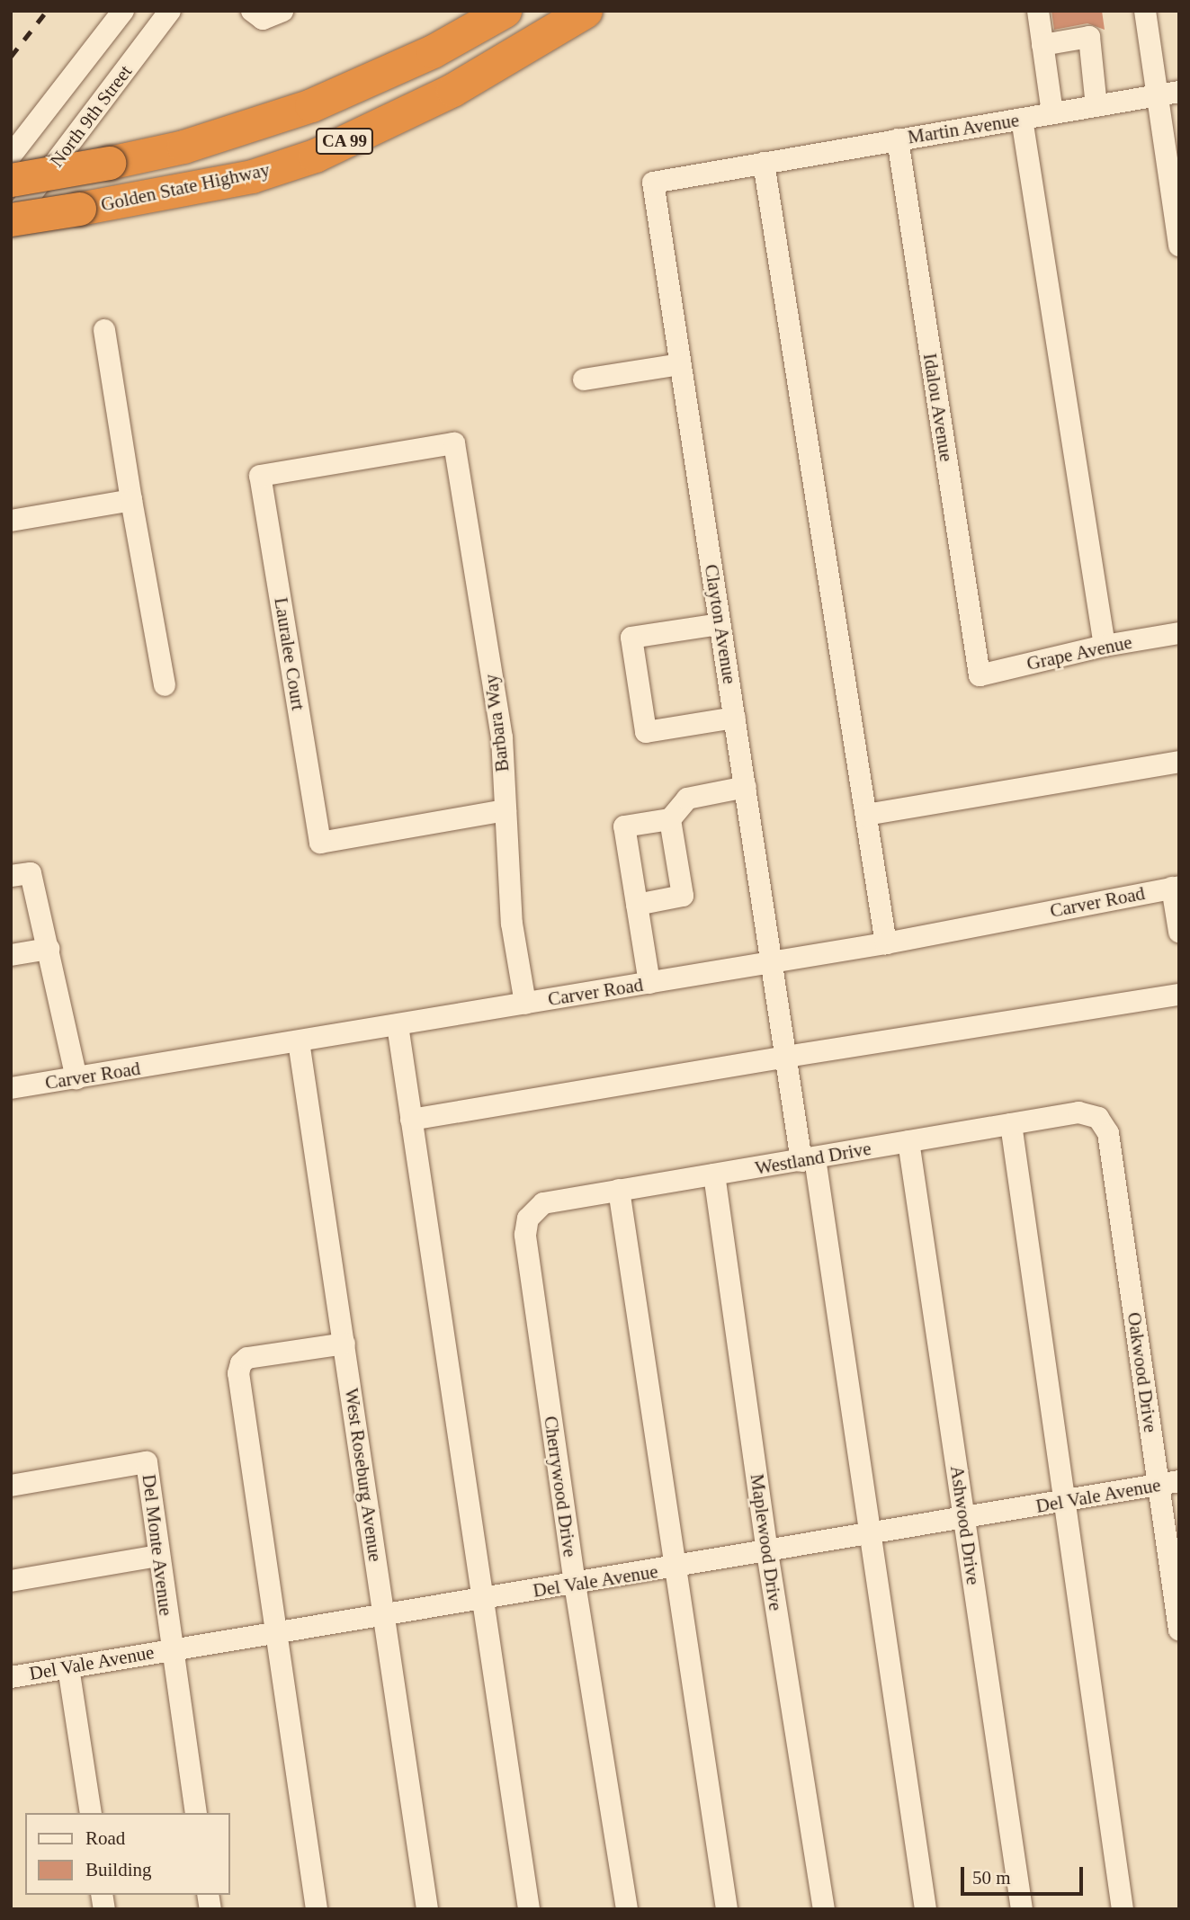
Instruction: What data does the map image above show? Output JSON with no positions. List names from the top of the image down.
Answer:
{
  "streets": {
    "highway": ["CA 99", "Golden State Highway"],
    "street": [
      "North 9th Street",
      "Martin Avenue",
      "Idalou Avenue",
      "Clayton Avenue",
      "Grape Avenue",
      "Lauralee Court",
      "Barbara Way",
      "Carver Road",
      "Westland Drive",
      "Oakwood Drive",
      "West Roseburg Avenue",
      "Cherrywood Drive",
      "Del Vale Avenue",
      "Ashwood Drive",
      "Maplewood Drive",
      "Del Monte Avenue"
    ]
  },
  "crossings": [
    ["North 9th Street", "Golden State Highway"],
    ["Martin Avenue", "Idalou Avenue"],
    ["Martin Avenue", "Clayton Avenue"],
    ["Idalou Avenue", "Grape Avenue"],
    ["Clayton Avenue", "Carver Road"],
    ["Clayton Avenue", "Westland Drive"],
    ["Clayton Avenue", "Del Vale Avenue"],
    ["Lauralee Court", "Barbara Way"],
    ["Barbara Way", "Carver Road"],
    ["Carver Road", "West Roseburg Avenue"],
    ["Westland Drive", "Oakwood Drive"],
    ["Westland Drive", "Cherrywood Drive"],
    ["Westland Drive", "Ashwood Drive"],
    ["Westland Drive", "Maplewood Drive"],
    ["Oakwood Drive", "Del Vale Avenue"],
    ["West Roseburg Avenue", "Del Vale Avenue"],
    ["Cherrywood Drive", "Del Vale Avenue"],
    ["Del Vale Avenue", "Ashwood Drive"],
    ["Del Vale Avenue", "Maplewood Drive"],
    ["Del Vale Avenue", "Del Monte Avenue"]
  ],
  "legend": ["Road", "Building"],
  "scale_bar": "50 m"
}
